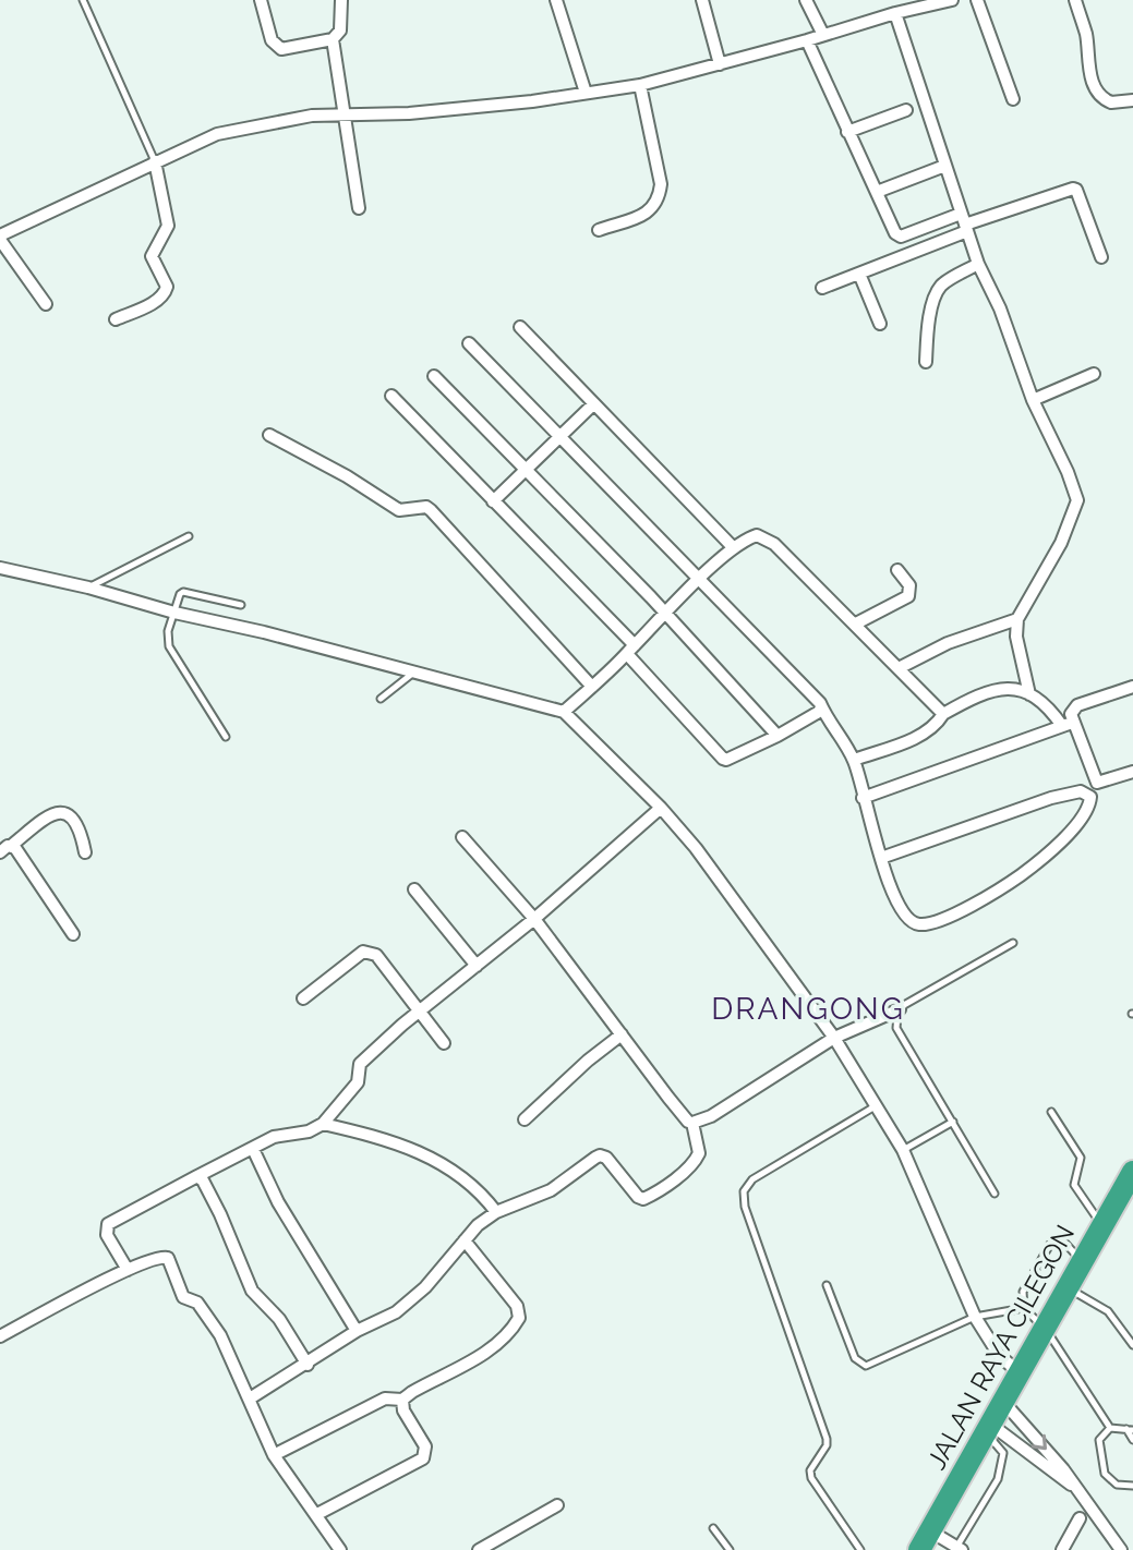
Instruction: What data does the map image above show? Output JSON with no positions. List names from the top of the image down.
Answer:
{
  "streets": {
    "highway": ["JALAN RAYA CILEGON"]
  },
  "districts": ["DRANGONG"]
}
